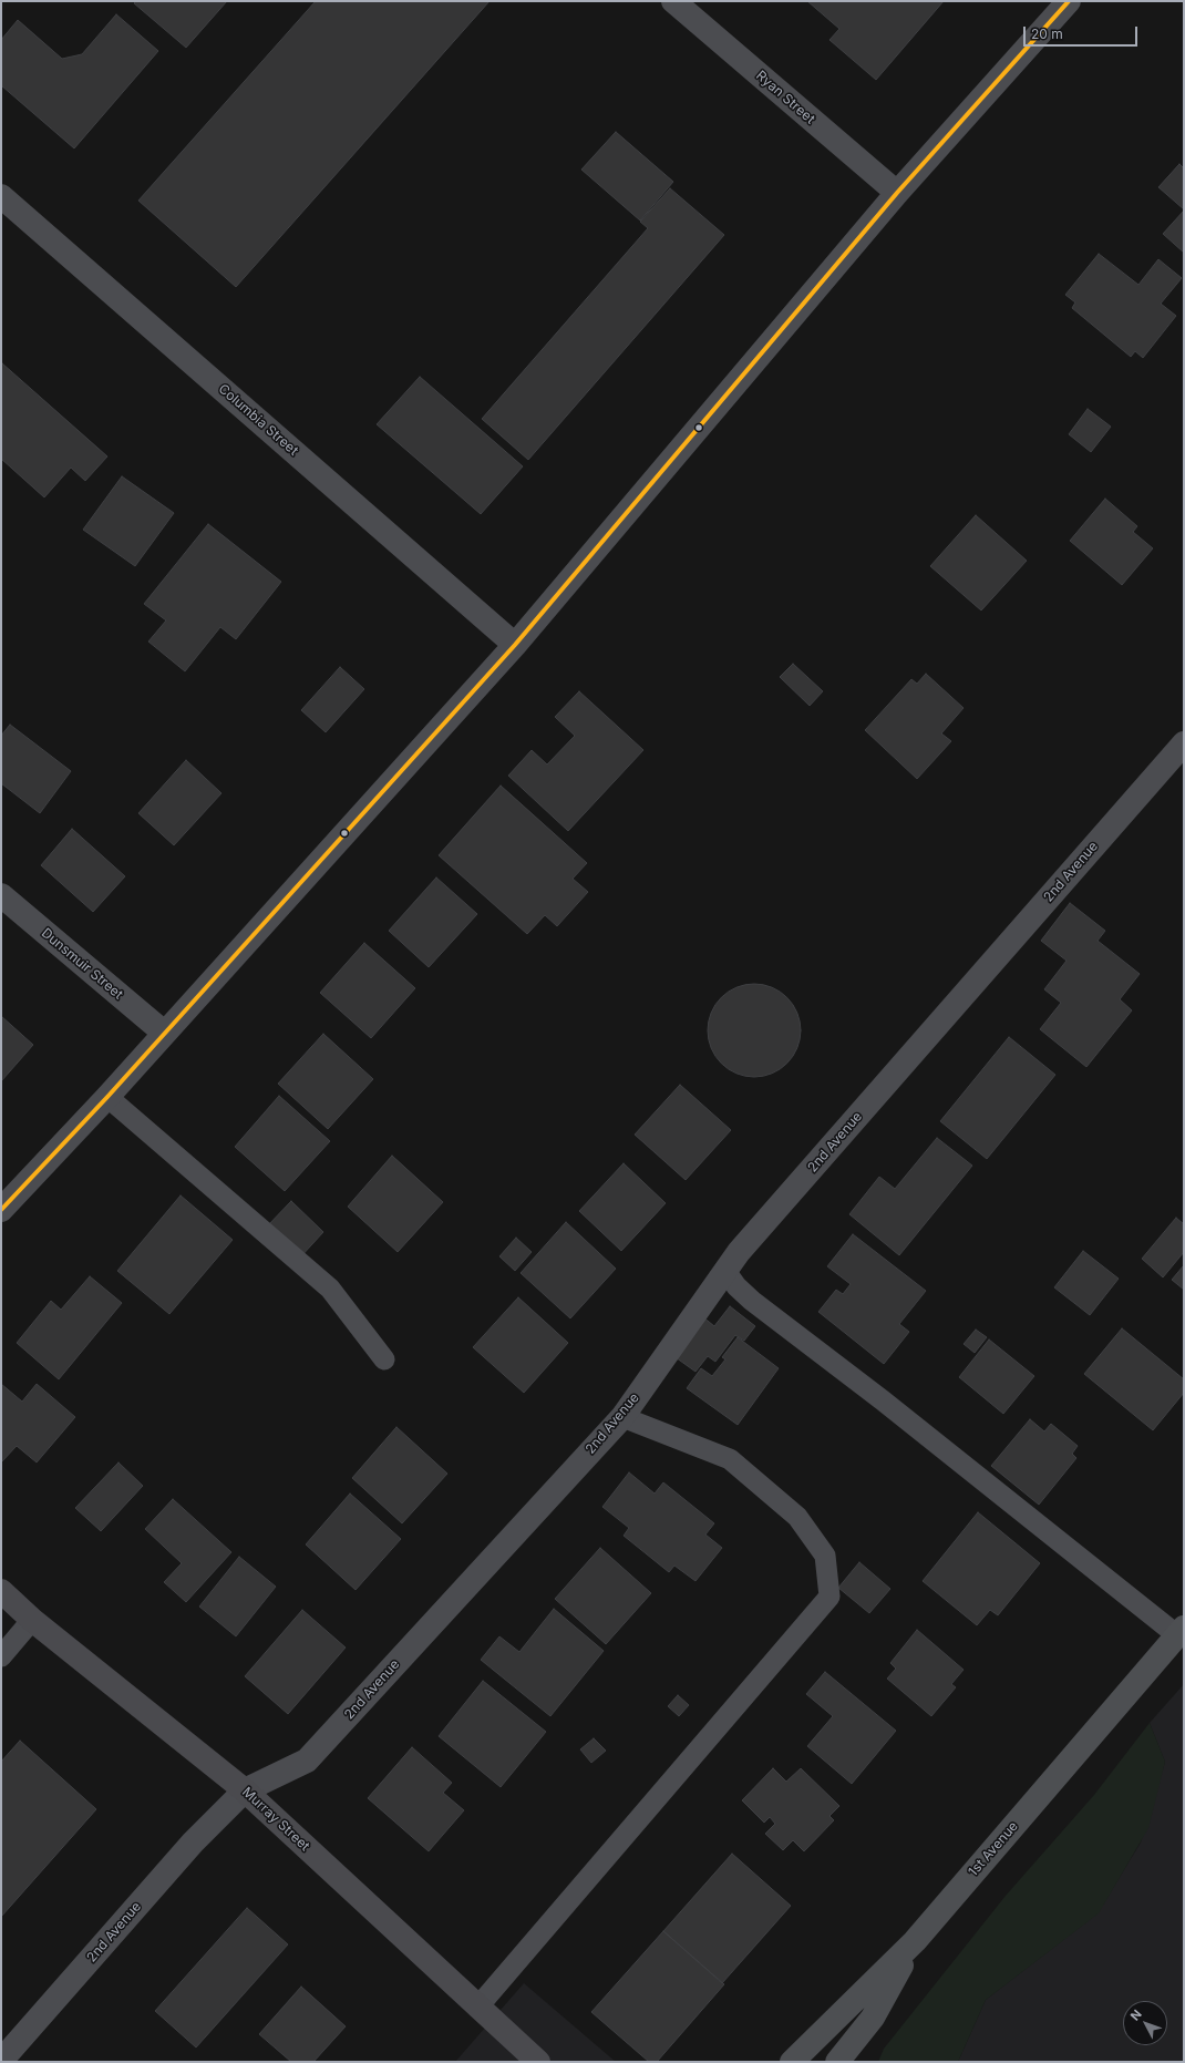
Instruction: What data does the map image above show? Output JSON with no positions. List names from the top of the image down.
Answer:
{
  "streets": {
    "main road": ["1st Avenue"],
    "street": [
      "Ryan Street",
      "Columbia Street",
      "2nd Avenue",
      "Dunsmuir Street",
      "Murray Street"
    ]
  },
  "crossings": [
    ["2nd Avenue", "Murray Street"]
  ],
  "scale_bar": "20 m",
  "north": "top left"
}
